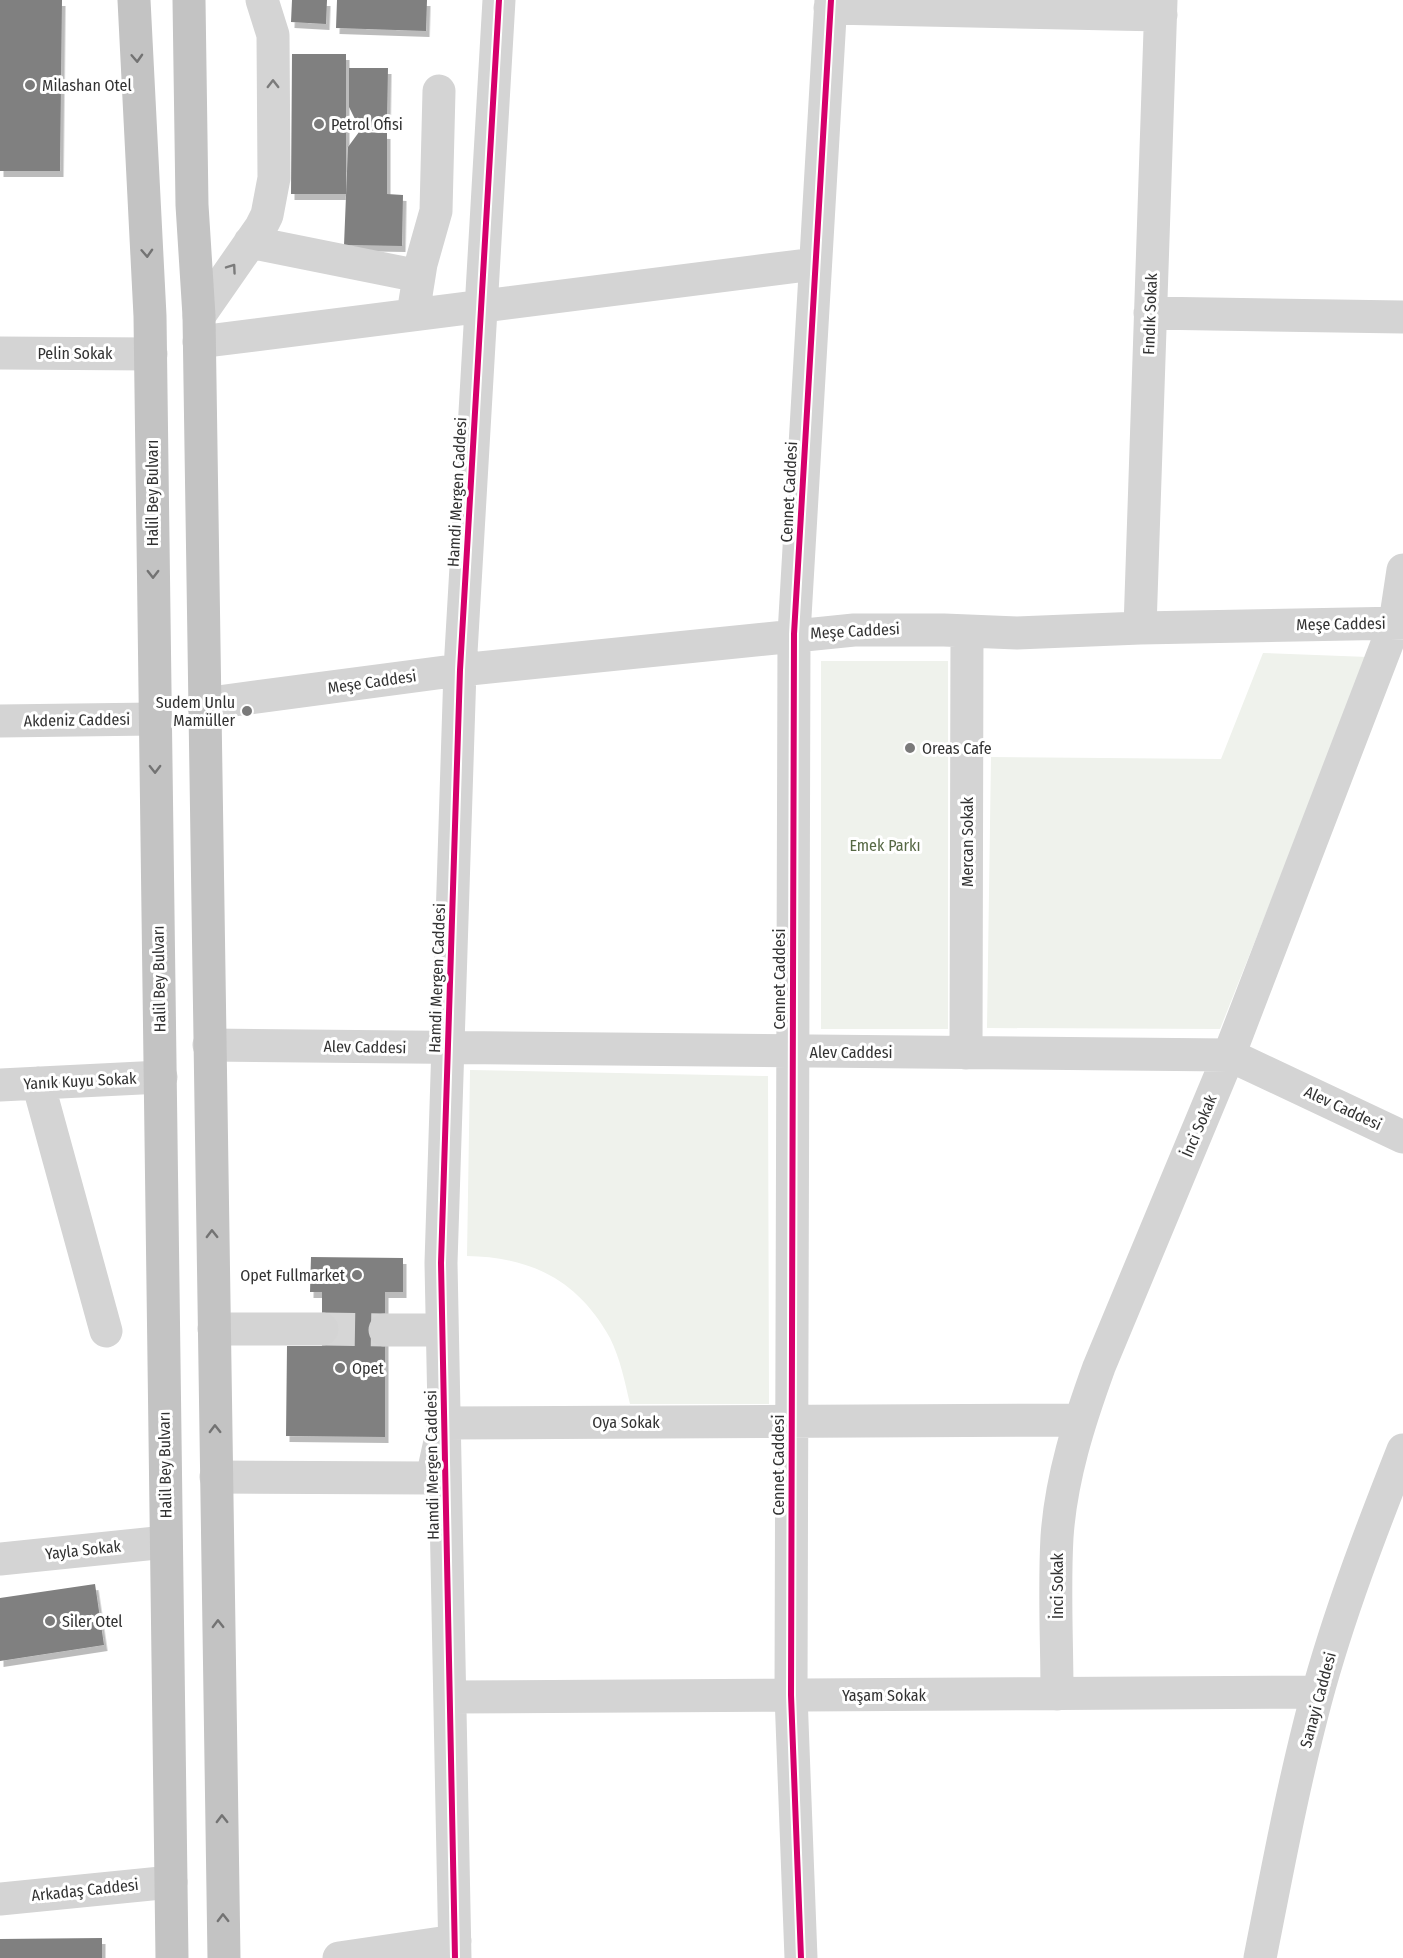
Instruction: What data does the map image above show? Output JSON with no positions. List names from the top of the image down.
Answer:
{
  "streets": {
    "highway": ["Halil Bey Bulvarı"],
    "street": [
      "Fındık Sokak",
      "Pelin Sokak",
      "Hamdi Mergen Caddesi",
      "Cennet Caddesi",
      "Meşe Caddesi",
      "Akdeniz Caddesi",
      "Mercan Sokak",
      "Alev Caddesi",
      "Yanık Kuyu Sokak",
      "İnci Sokak",
      "Oya Sokak",
      "Yayla Sokak",
      "Yaşam Sokak",
      "Sanayi Caddesi",
      "Arkadaş Caddesi"
    ]
  },
  "crossings": [
    ["Fındık Sokak", "Meşe Caddesi"],
    ["Pelin Sokak", "Halil Bey Bulvarı"],
    ["Hamdi Mergen Caddesi", "Meşe Caddesi"],
    ["Hamdi Mergen Caddesi", "Alev Caddesi"],
    ["Hamdi Mergen Caddesi", "Oya Sokak"],
    ["Hamdi Mergen Caddesi", "Yaşam Sokak"],
    ["Cennet Caddesi", "Meşe Caddesi"],
    ["Cennet Caddesi", "Alev Caddesi"],
    ["Cennet Caddesi", "Oya Sokak"],
    ["Cennet Caddesi", "Yaşam Sokak"],
    ["Halil Bey Bulvarı", "Akdeniz Caddesi"],
    ["Halil Bey Bulvarı", "Yanık Kuyu Sokak"],
    ["Halil Bey Bulvarı", "Yayla Sokak"],
    ["Halil Bey Bulvarı", "Arkadaş Caddesi"],
    ["Meşe Caddesi", "Mercan Sokak"],
    ["Meşe Caddesi", "İnci Sokak"],
    ["Mercan Sokak", "Alev Caddesi"],
    ["Alev Caddesi", "İnci Sokak"],
    ["İnci Sokak", "Oya Sokak"],
    ["İnci Sokak", "Yaşam Sokak"],
    ["Yaşam Sokak", "Sanayi Caddesi"]
  ],
  "parks": ["Emek Parkı"],
  "places": [
    "Milashan Otel",
    "Petrol Ofisi",
    "Sudem Unlu Mamüller",
    "Oreas Cafe",
    "Opet Fullmarket",
    "Opet",
    "Siler Otel"
  ]
}
